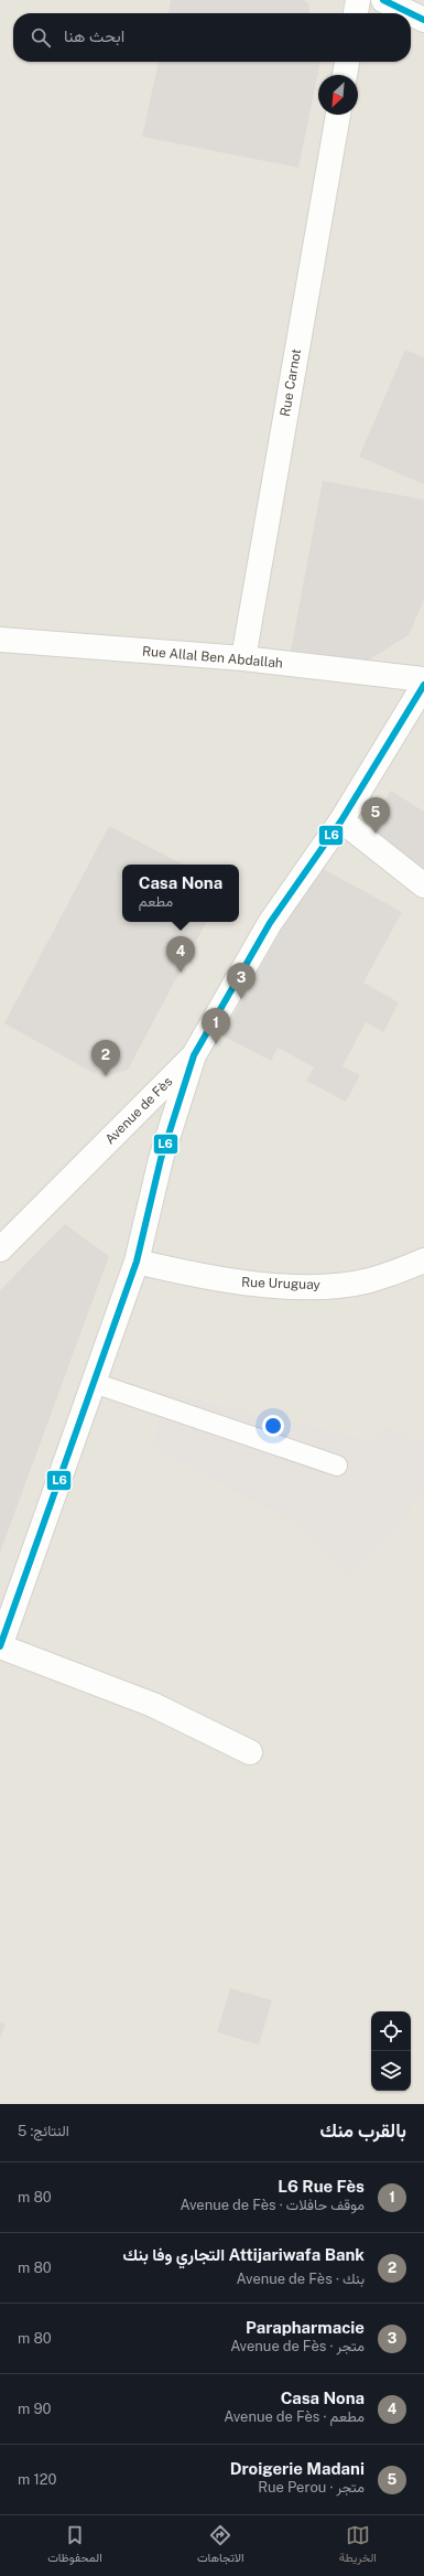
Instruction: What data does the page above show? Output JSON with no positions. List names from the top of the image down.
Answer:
{
  "streets": {
    "street": [
      "Rue Carnot",
      "Rue Allal Ben Abdallah",
      "Avenue de Fès",
      "Rue Uruguay"
    ]
  },
  "crossings": [
    ["Rue Carnot", "Rue Allal Ben Abdallah"]
  ],
  "lines": ["transit line L6"],
  "north": "bottom left",
  "page": {
    "search": "ابحث هنا",
    "pins": [
      "5",
      "4",
      "3",
      "1",
      "2"
    ],
    "popup": ["Casa Nona", "مطعم"],
    "heading": ["بالقرب منك", "النتائج: 5"],
    "list": [
      {
        "mark": "1",
        "name": "L6 Rue Fès",
        "note": "موقف حافلات · Avenue de Fès",
        "value": "80 m"
      },
      {
        "mark": "2",
        "name": "Attijariwafa Bank التجاري وفا بنك",
        "note": "بنك · Avenue de Fès",
        "value": "80 m"
      },
      {
        "mark": "3",
        "name": "Parapharmacie",
        "note": "متجر · Avenue de Fès",
        "value": "80 m"
      },
      {
        "mark": "4",
        "name": "Casa Nona",
        "note": "مطعم · Avenue de Fès",
        "value": "90 m"
      },
      {
        "mark": "5",
        "name": "Droigerie Madani",
        "note": "متجر · Rue Perou",
        "value": "120 m"
      }
    ],
    "nav": ["الخريطة", "الاتجاهات", "المحفوظات"]
  }
}
